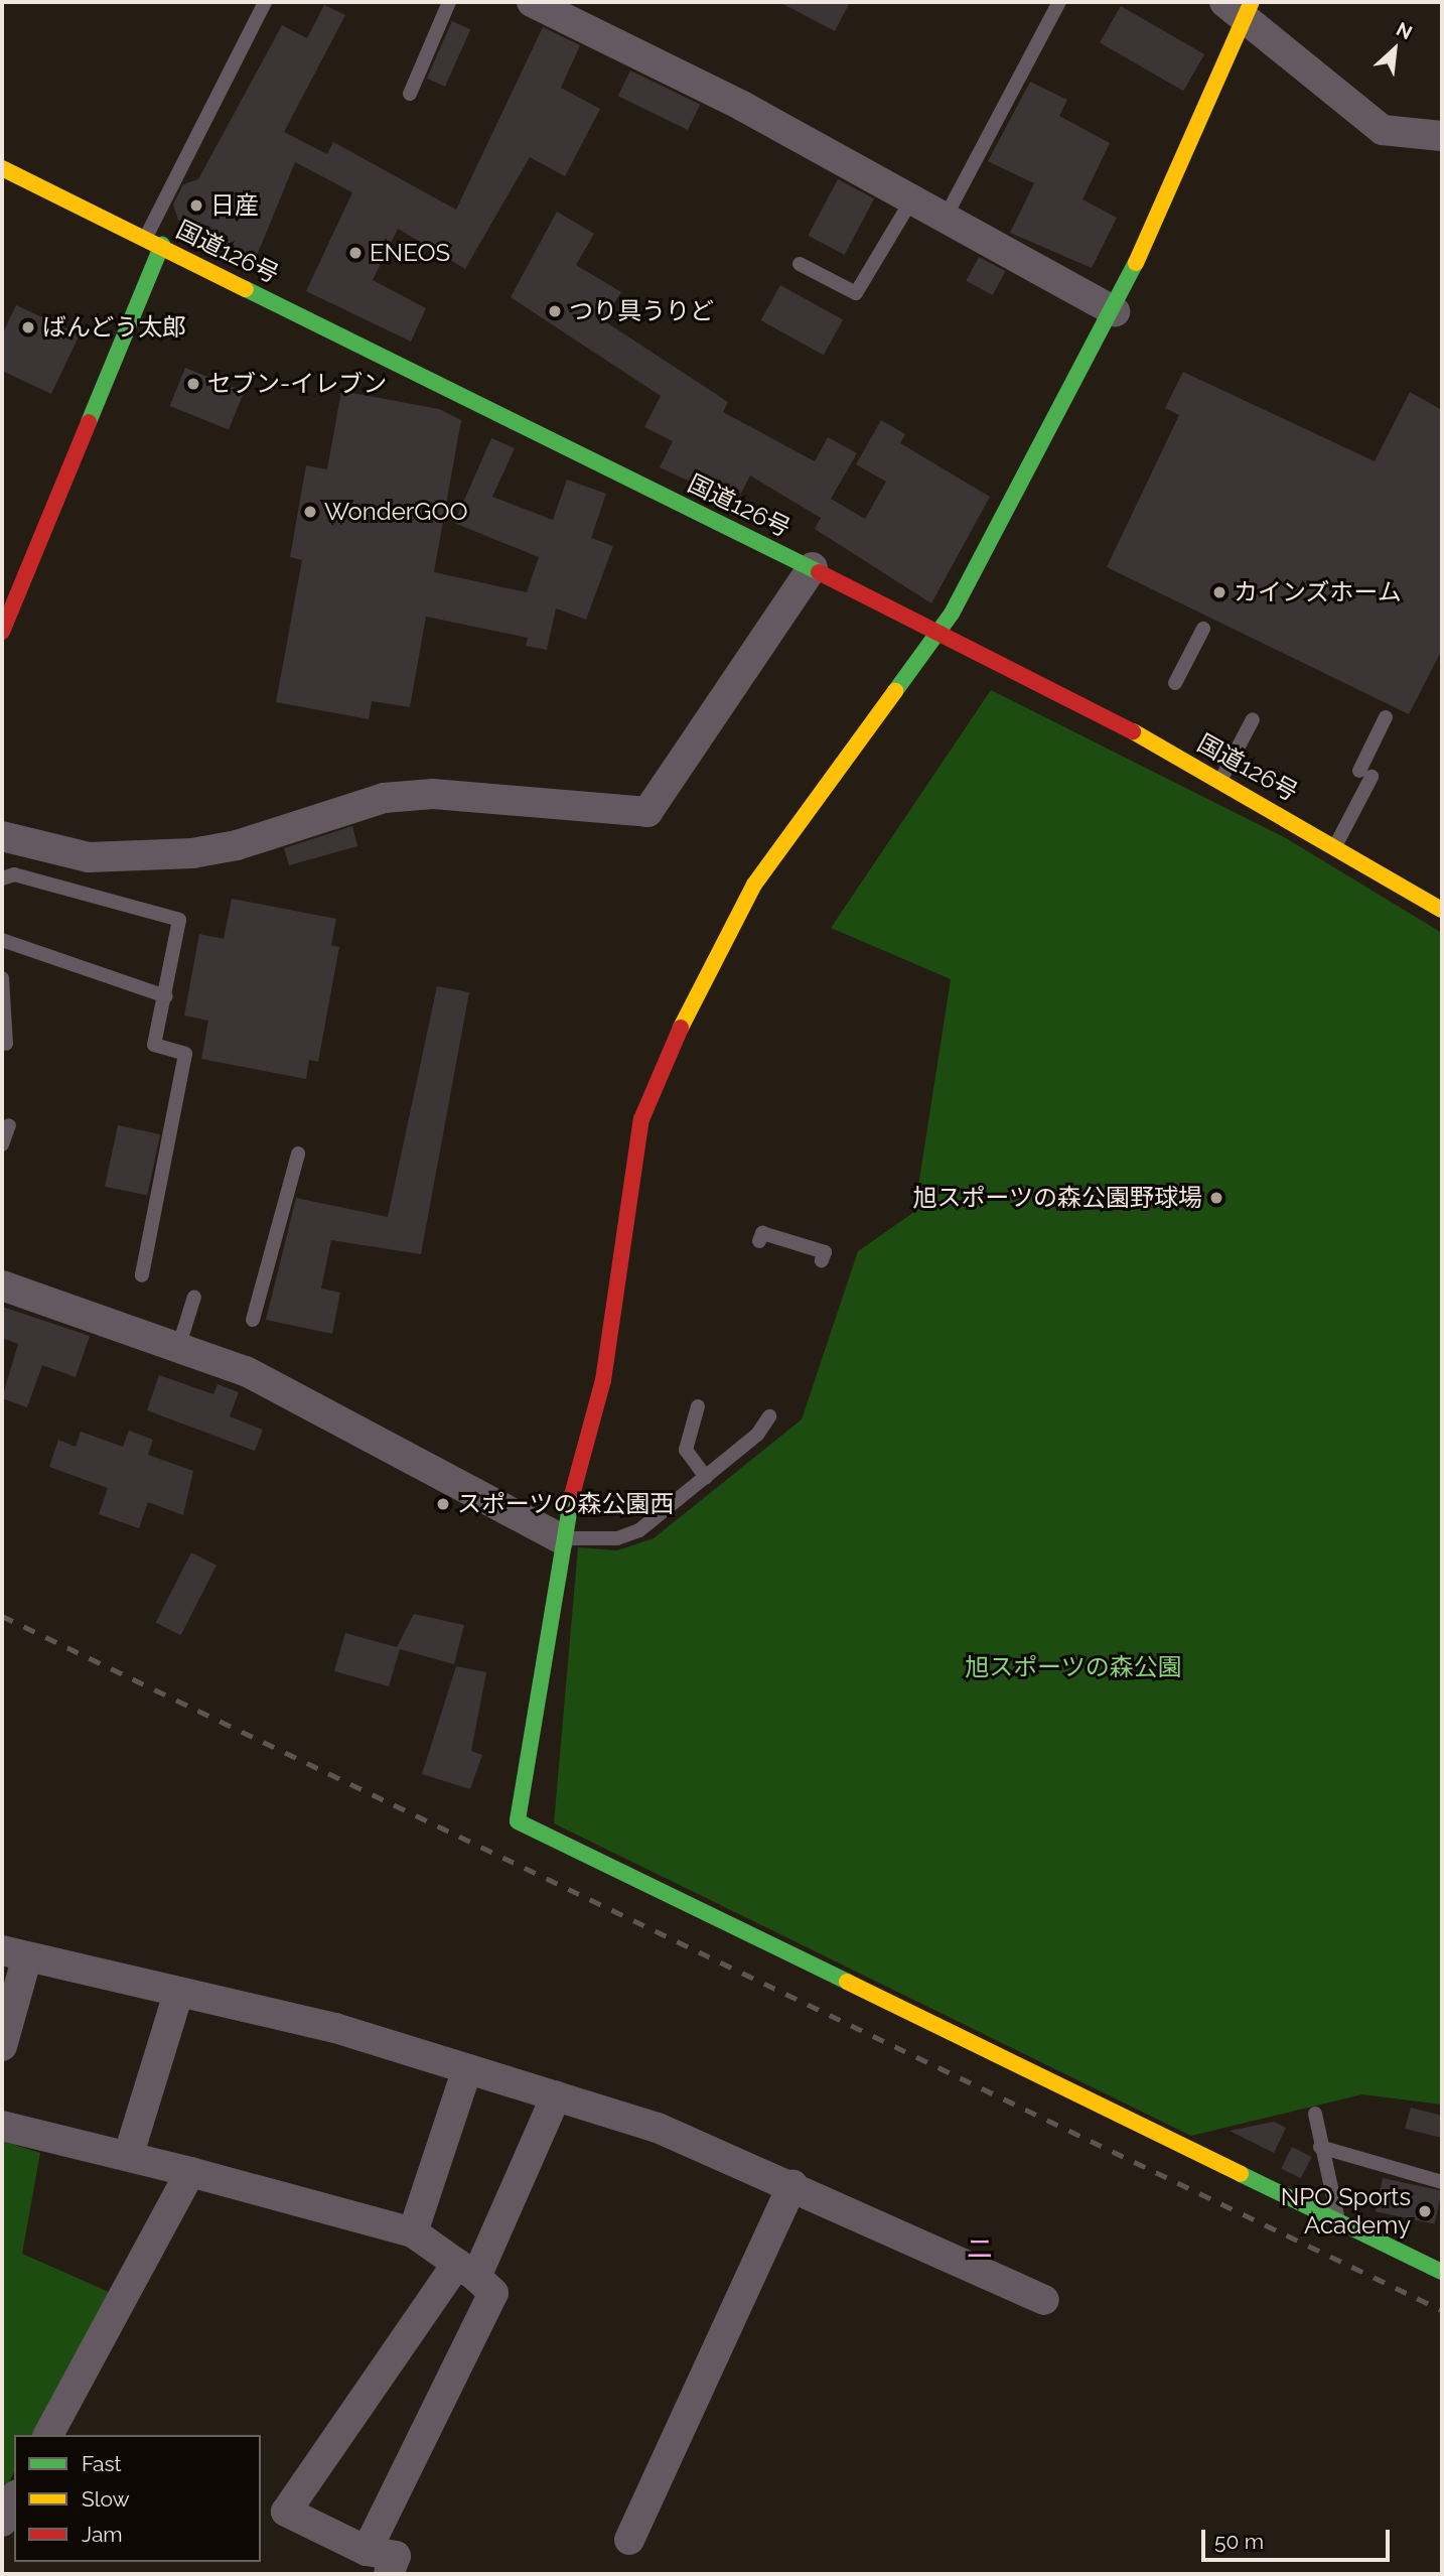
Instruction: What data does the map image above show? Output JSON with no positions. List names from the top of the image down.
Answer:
{
  "streets": {
    "main road": ["国道126号"]
  },
  "districts": ["ニ"],
  "parks": ["旭スポーツの森公園"],
  "places": [
    "日産",
    "ENEOS",
    "つり具うりど",
    "ばんどう太郎",
    "セブン-イレブン",
    "WonderGOO",
    "カインズホーム",
    "旭スポーツの森公園野球場",
    "スポーツの森公園西",
    "NPO Sports Academy"
  ],
  "legend": ["Fast", "Slow", "Jam"],
  "scale_bar": "50 m",
  "north": "top right"
}
